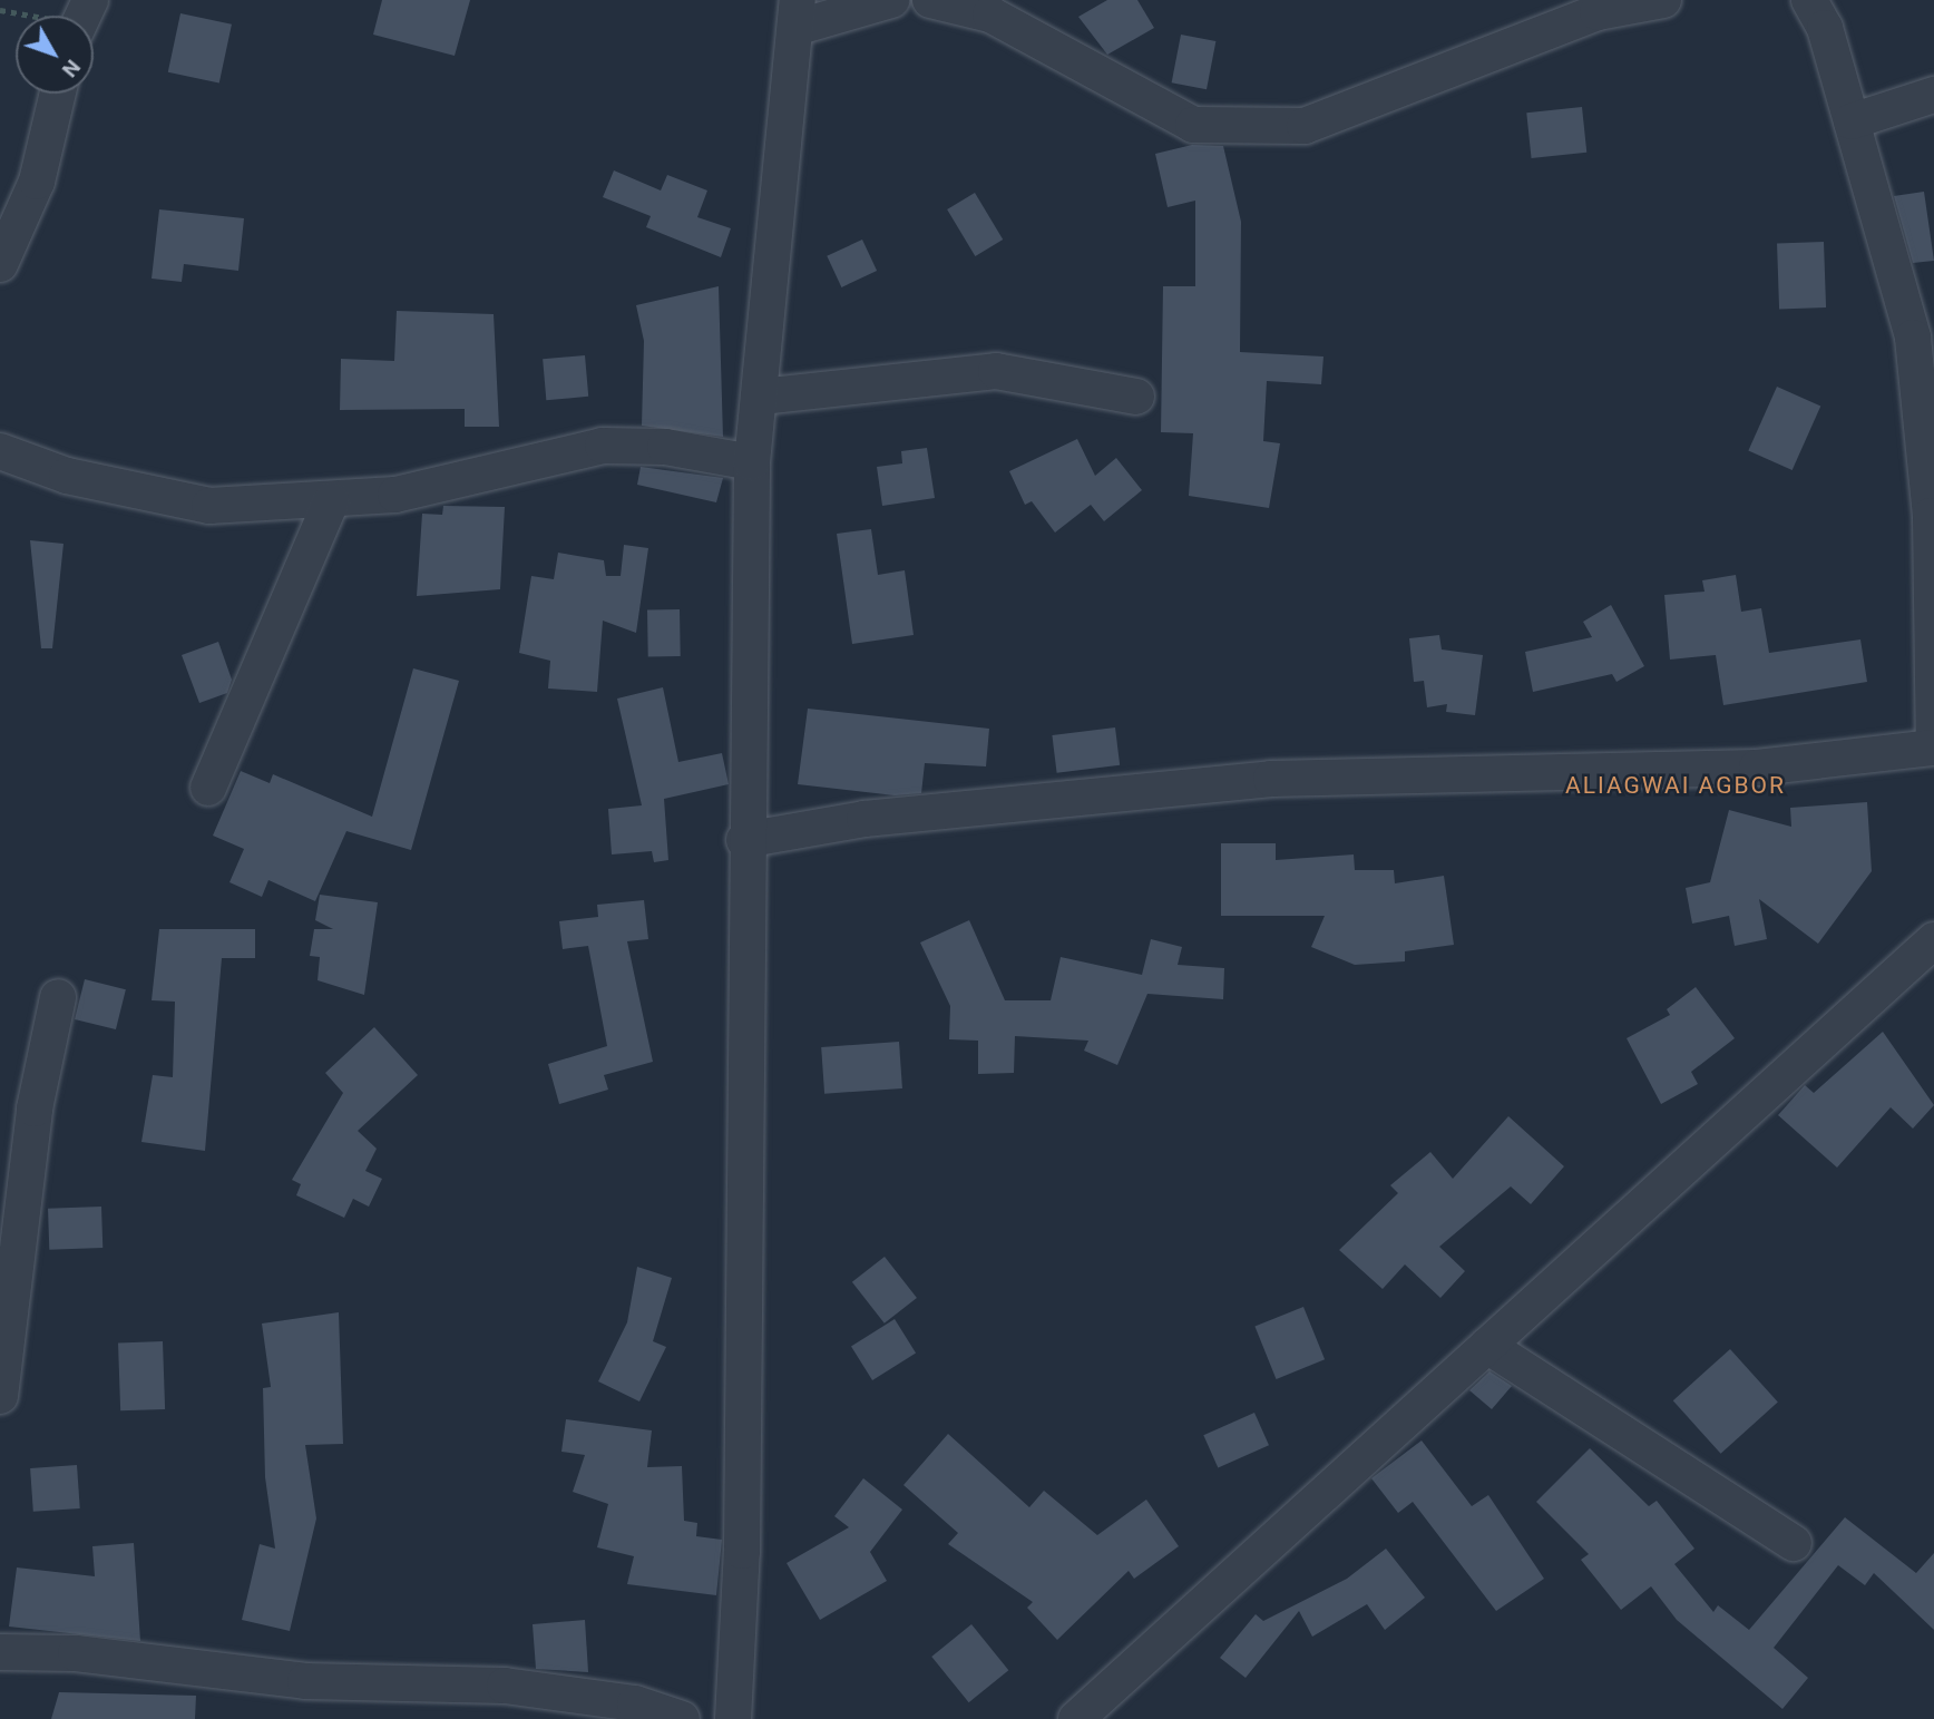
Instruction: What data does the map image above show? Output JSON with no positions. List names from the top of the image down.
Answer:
{
  "districts": ["ALIAGWAI AGBOR"],
  "north": "bottom right"
}
